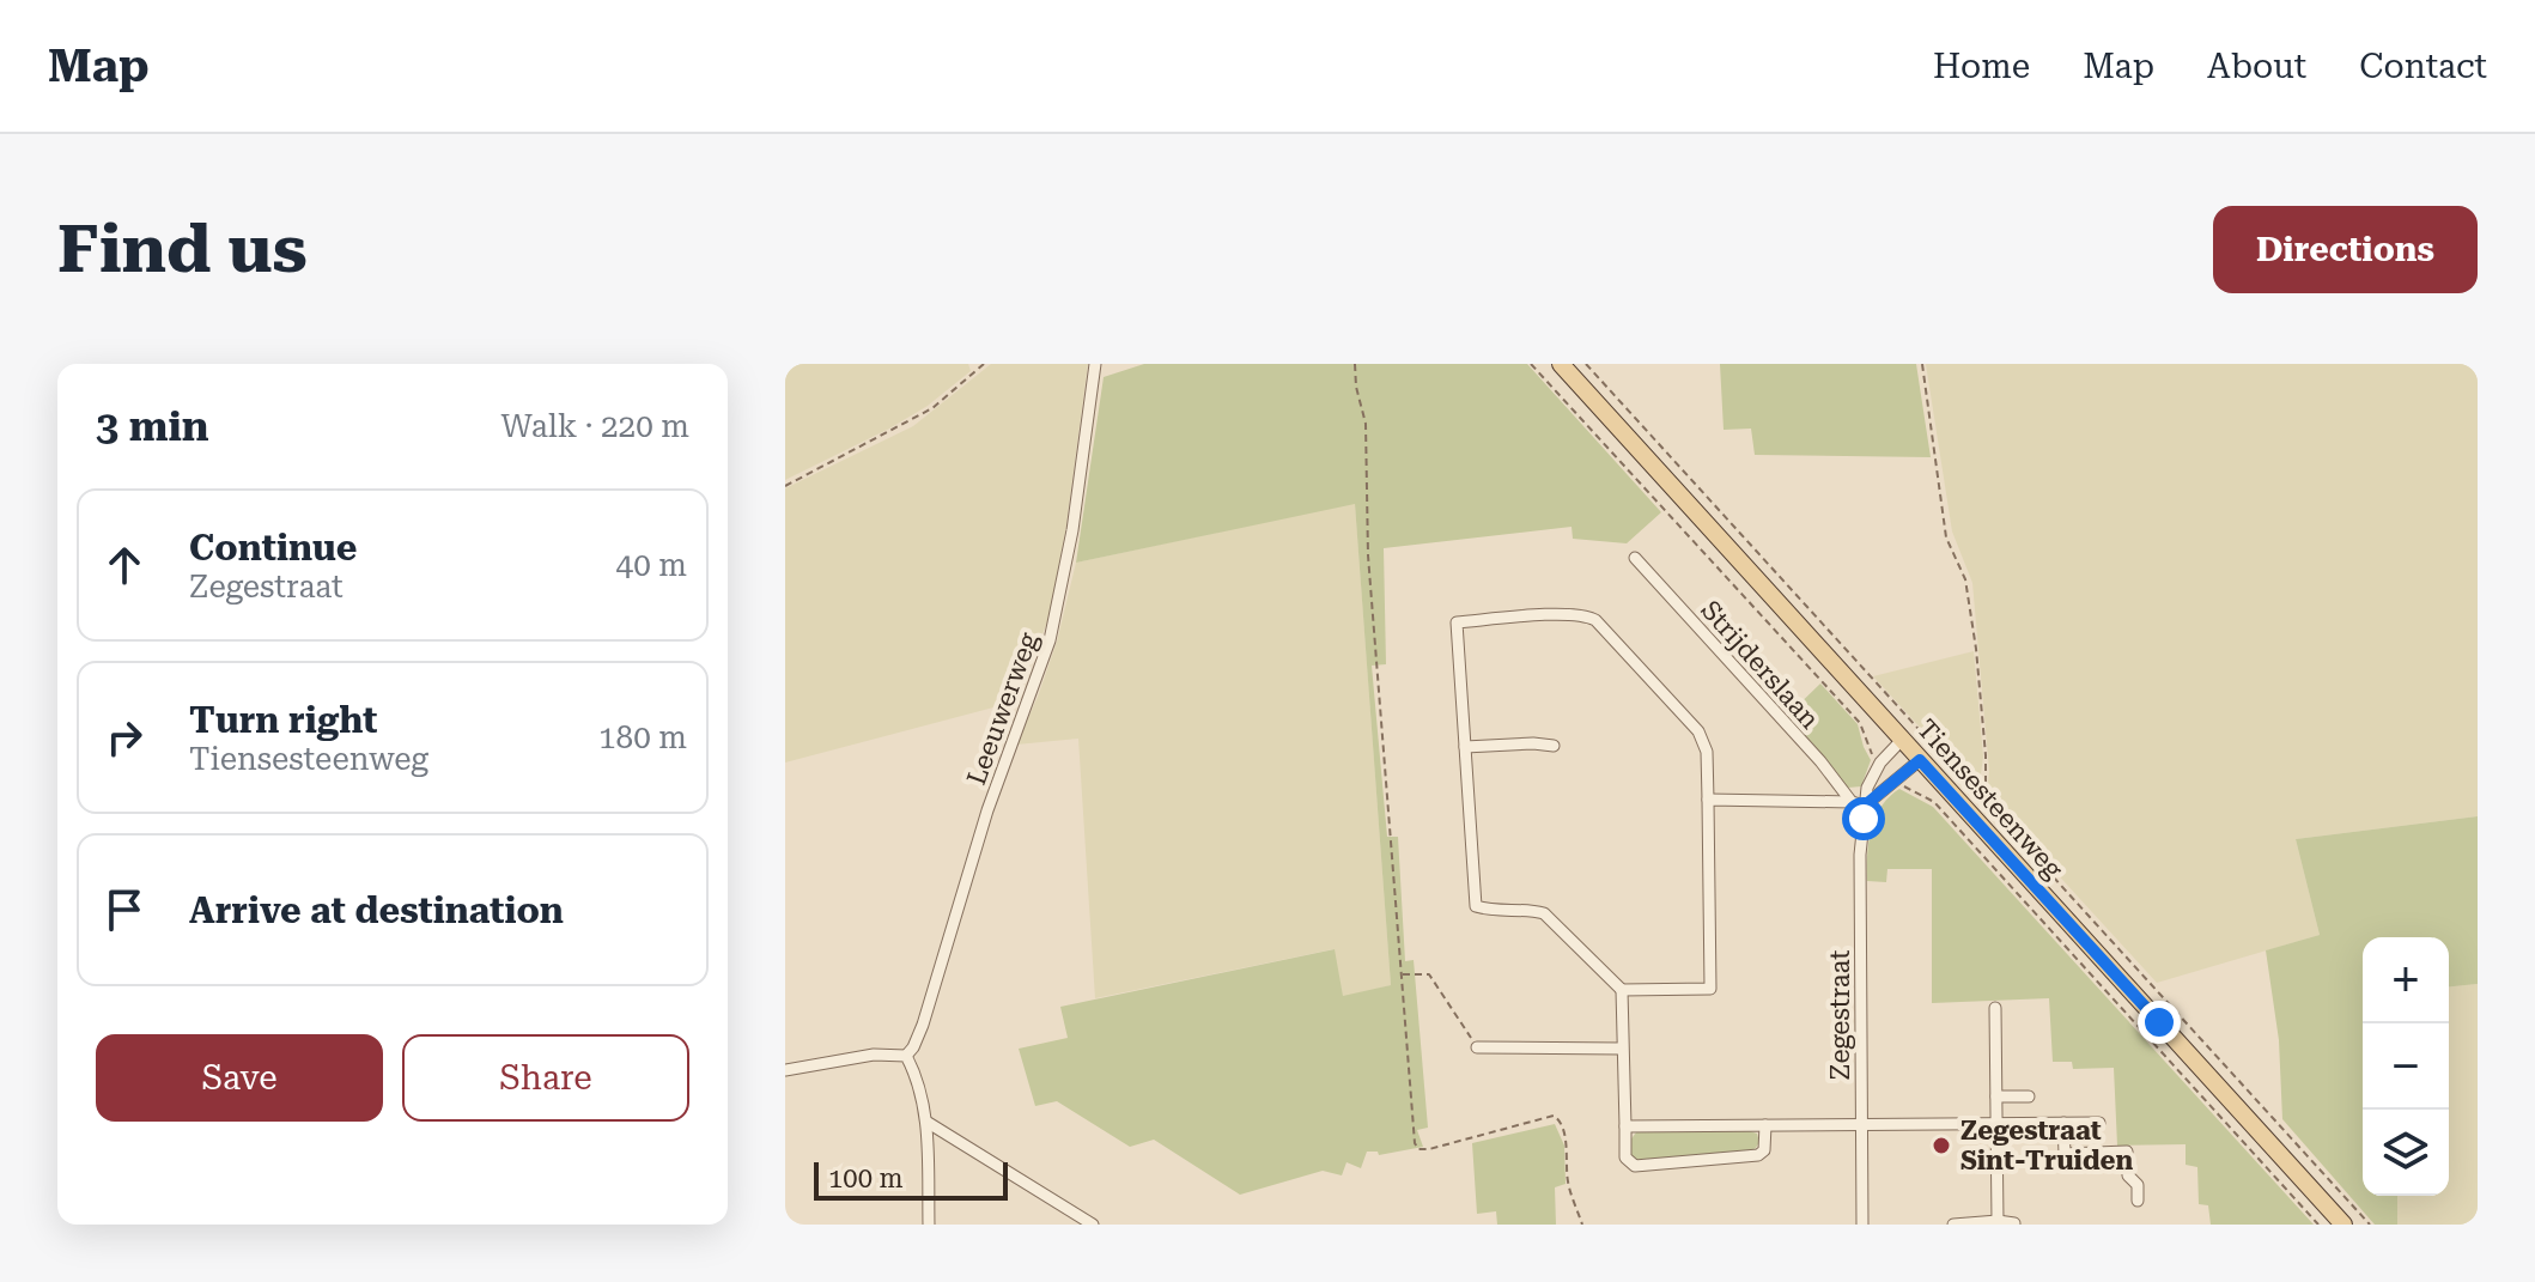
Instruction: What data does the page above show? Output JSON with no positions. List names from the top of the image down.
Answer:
{
  "streets": {
    "main road": ["Tiensesteenweg"],
    "street": ["Strijderslaan", "Leeuwerweg", "Zegestraat"]
  },
  "crossings": [
    ["Strijderslaan", "Zegestraat"],
    ["Tiensesteenweg", "Zegestraat"]
  ],
  "places": ["Zegestraat Sint-Truiden"],
  "scale_bar": "100 m",
  "page": {
    "header": "Map",
    "nav": [
      "Home",
      "Map",
      "About",
      "Contact"
    ],
    "buttons": [
      "Directions",
      ["Save", "Share"]
    ],
    "title": "Find us",
    "heading": ["3 min", "Walk · 220 m"],
    "list": [
      ["Continue", "Zegestraat", "40 m"],
      ["Turn right", "Tiensesteenweg", "180 m"],
      "Arrive at destination"
    ],
    "map_buttons": ["+", "−"],
    "scale": "100 m"
  }
}
